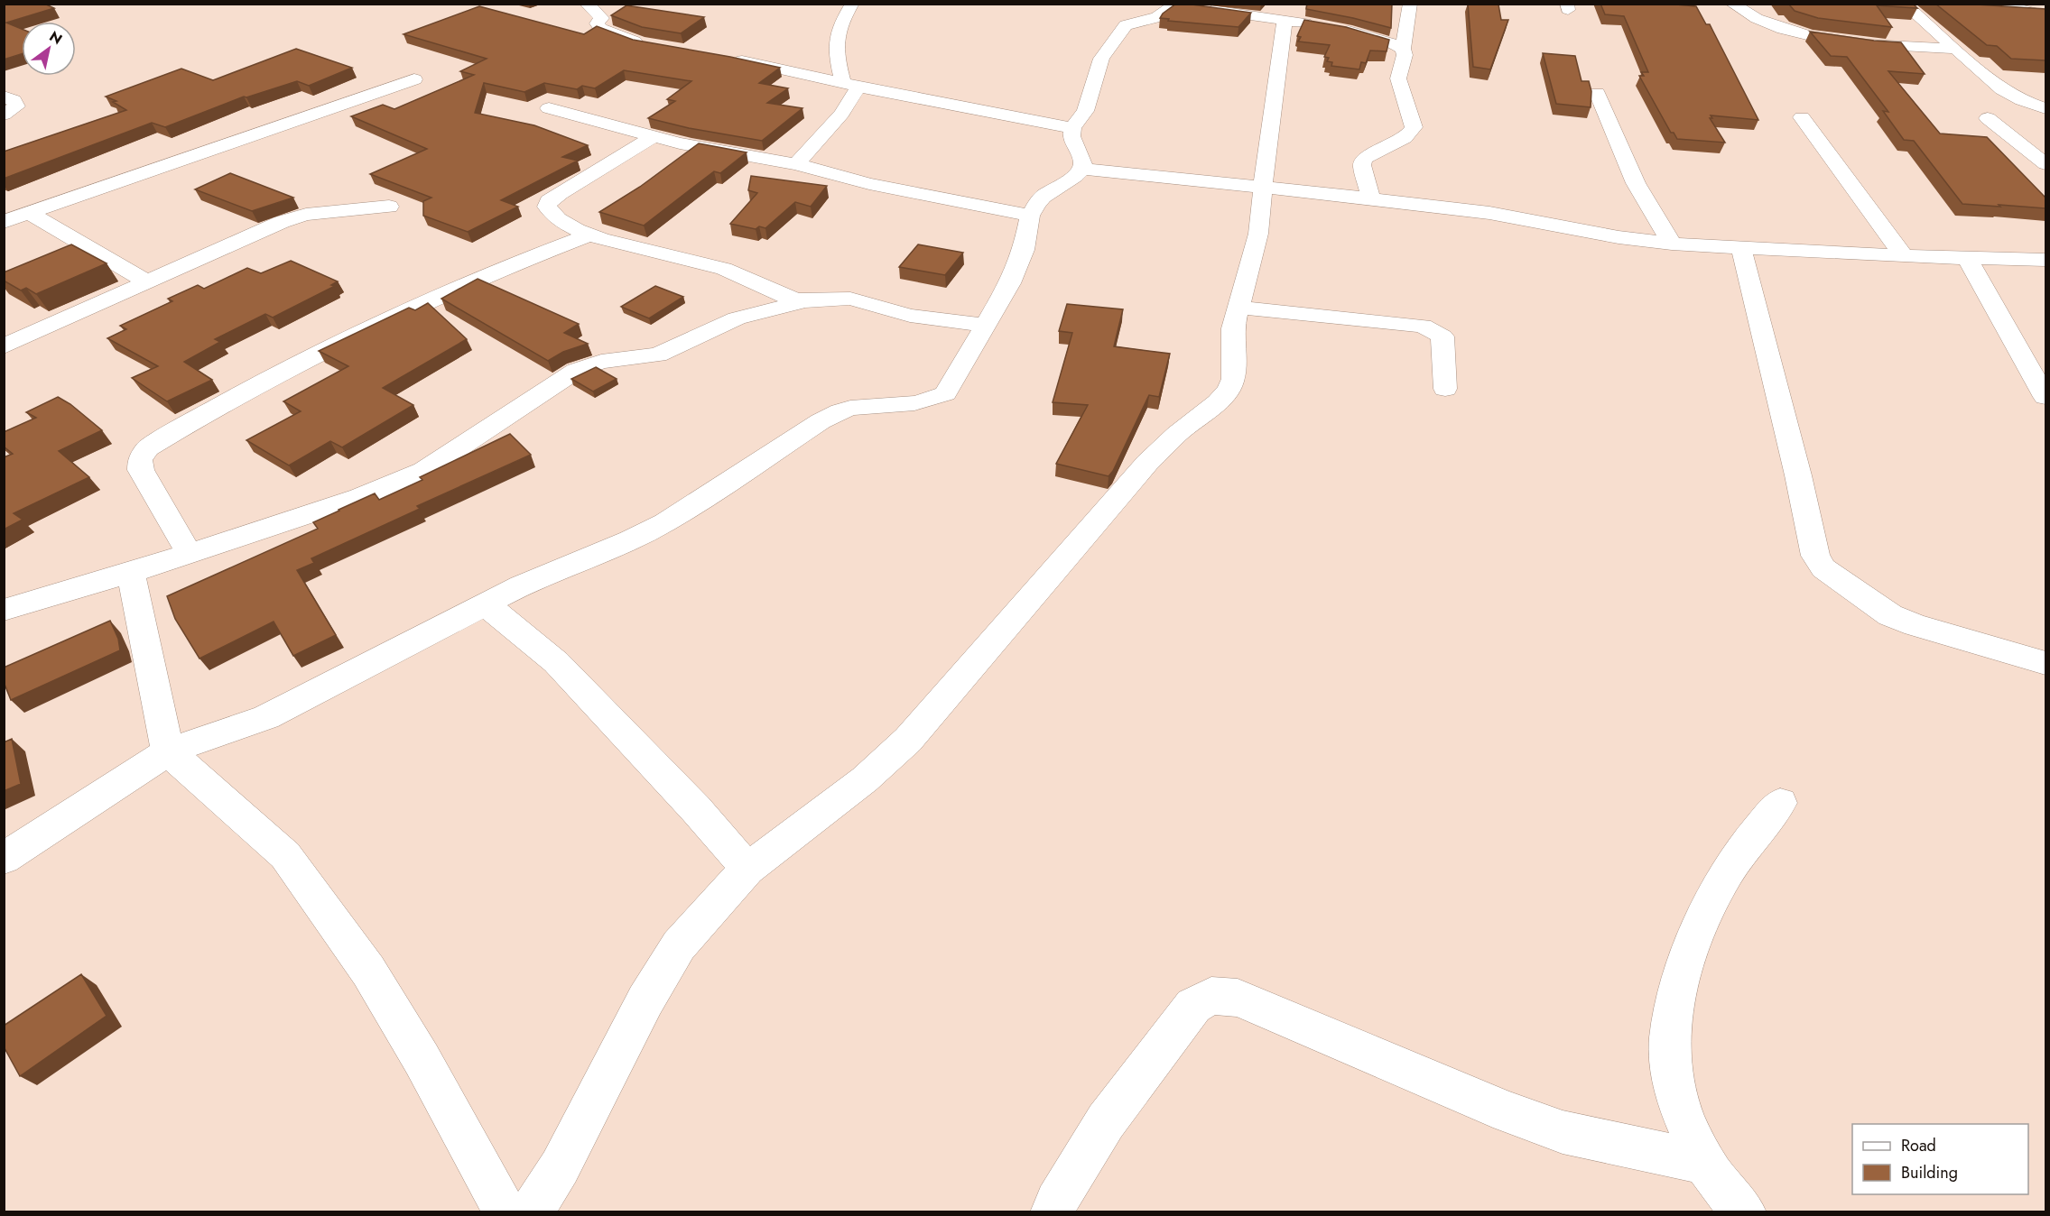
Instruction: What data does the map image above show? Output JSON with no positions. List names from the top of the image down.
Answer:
{
  "legend": ["Road", "Building"],
  "north": "top right"
}
